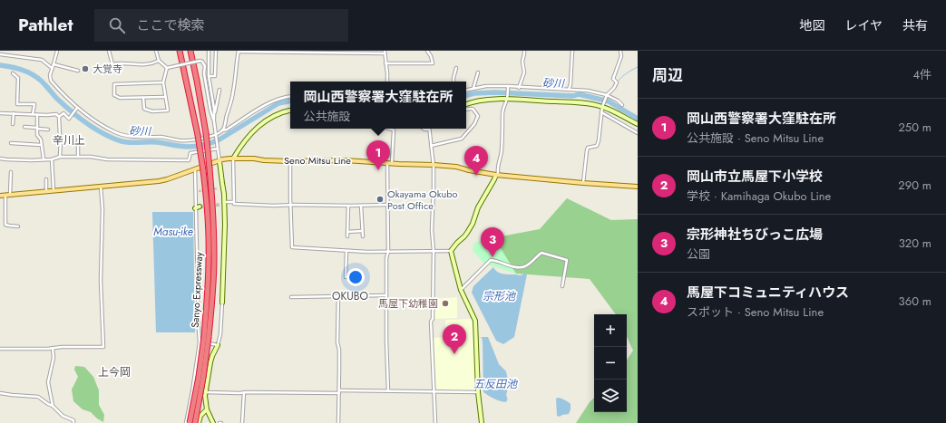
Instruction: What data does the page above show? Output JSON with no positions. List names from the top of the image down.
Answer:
{
  "streets": {
    "highway": ["Sanyo Expressway"],
    "main road": ["Seno Mitsu Line"]
  },
  "districts": ["辛川上", "OKUBO", "上今岡"],
  "water": [
    "砂川",
    "Masu-ike",
    "宗形池",
    "五反田池"
  ],
  "places": ["大覚寺", "Okayama Okubo Post Office", "馬屋下幼稚園"],
  "page": {
    "header": "Pathlet",
    "search": "ここで検索",
    "nav": ["地図", "レイヤ", "共有"],
    "heading": ["周辺", "4件"],
    "popup": ["岡山西警察署大窪駐在所", "公共施設"],
    "list": [
      {
        "mark": "1",
        "name": "岡山西警察署大窪駐在所",
        "note": "公共施設 · Seno Mitsu Line",
        "value": "250 m"
      },
      {
        "mark": "2",
        "name": "岡山市立馬屋下小学校",
        "note": "学校 · Kamihaga Okubo Line",
        "value": "290 m"
      },
      {
        "mark": "3",
        "name": "宗形神社ちびっこ広場",
        "note": "公園",
        "value": "320 m"
      },
      {
        "mark": "4",
        "name": "馬屋下コミュニティハウス",
        "note": "スポット · Seno Mitsu Line",
        "value": "360 m"
      }
    ],
    "pins": [
      "1",
      "4",
      "3",
      "2"
    ],
    "map_buttons": ["+", "−"]
  }
}
